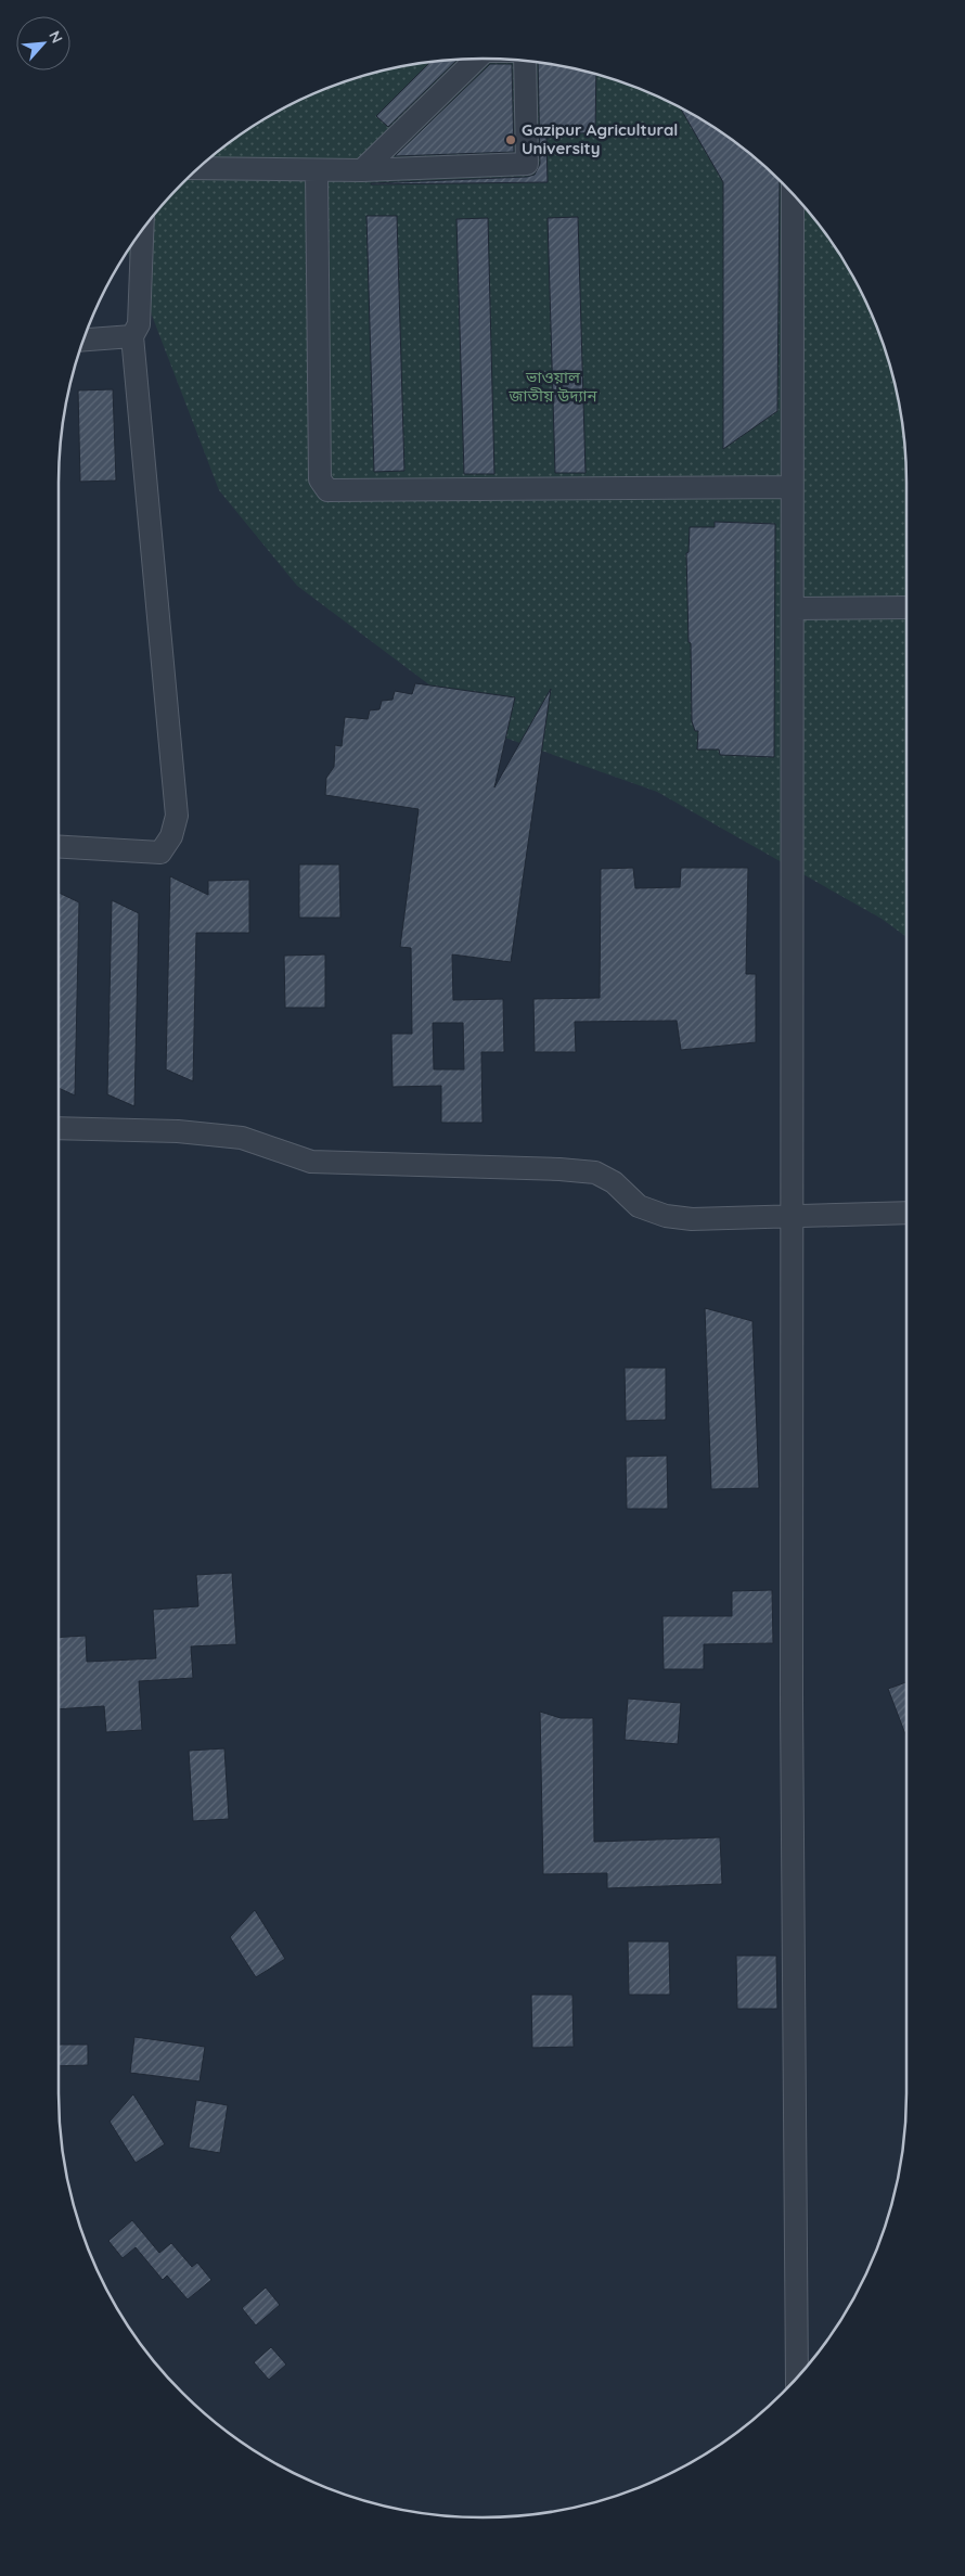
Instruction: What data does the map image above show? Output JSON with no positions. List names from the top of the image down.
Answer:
{
  "parks": ["ভাওয়াল জাতীয় উদ্যান"],
  "places": ["Gazipur Agricultural University"],
  "north": "top right"
}
